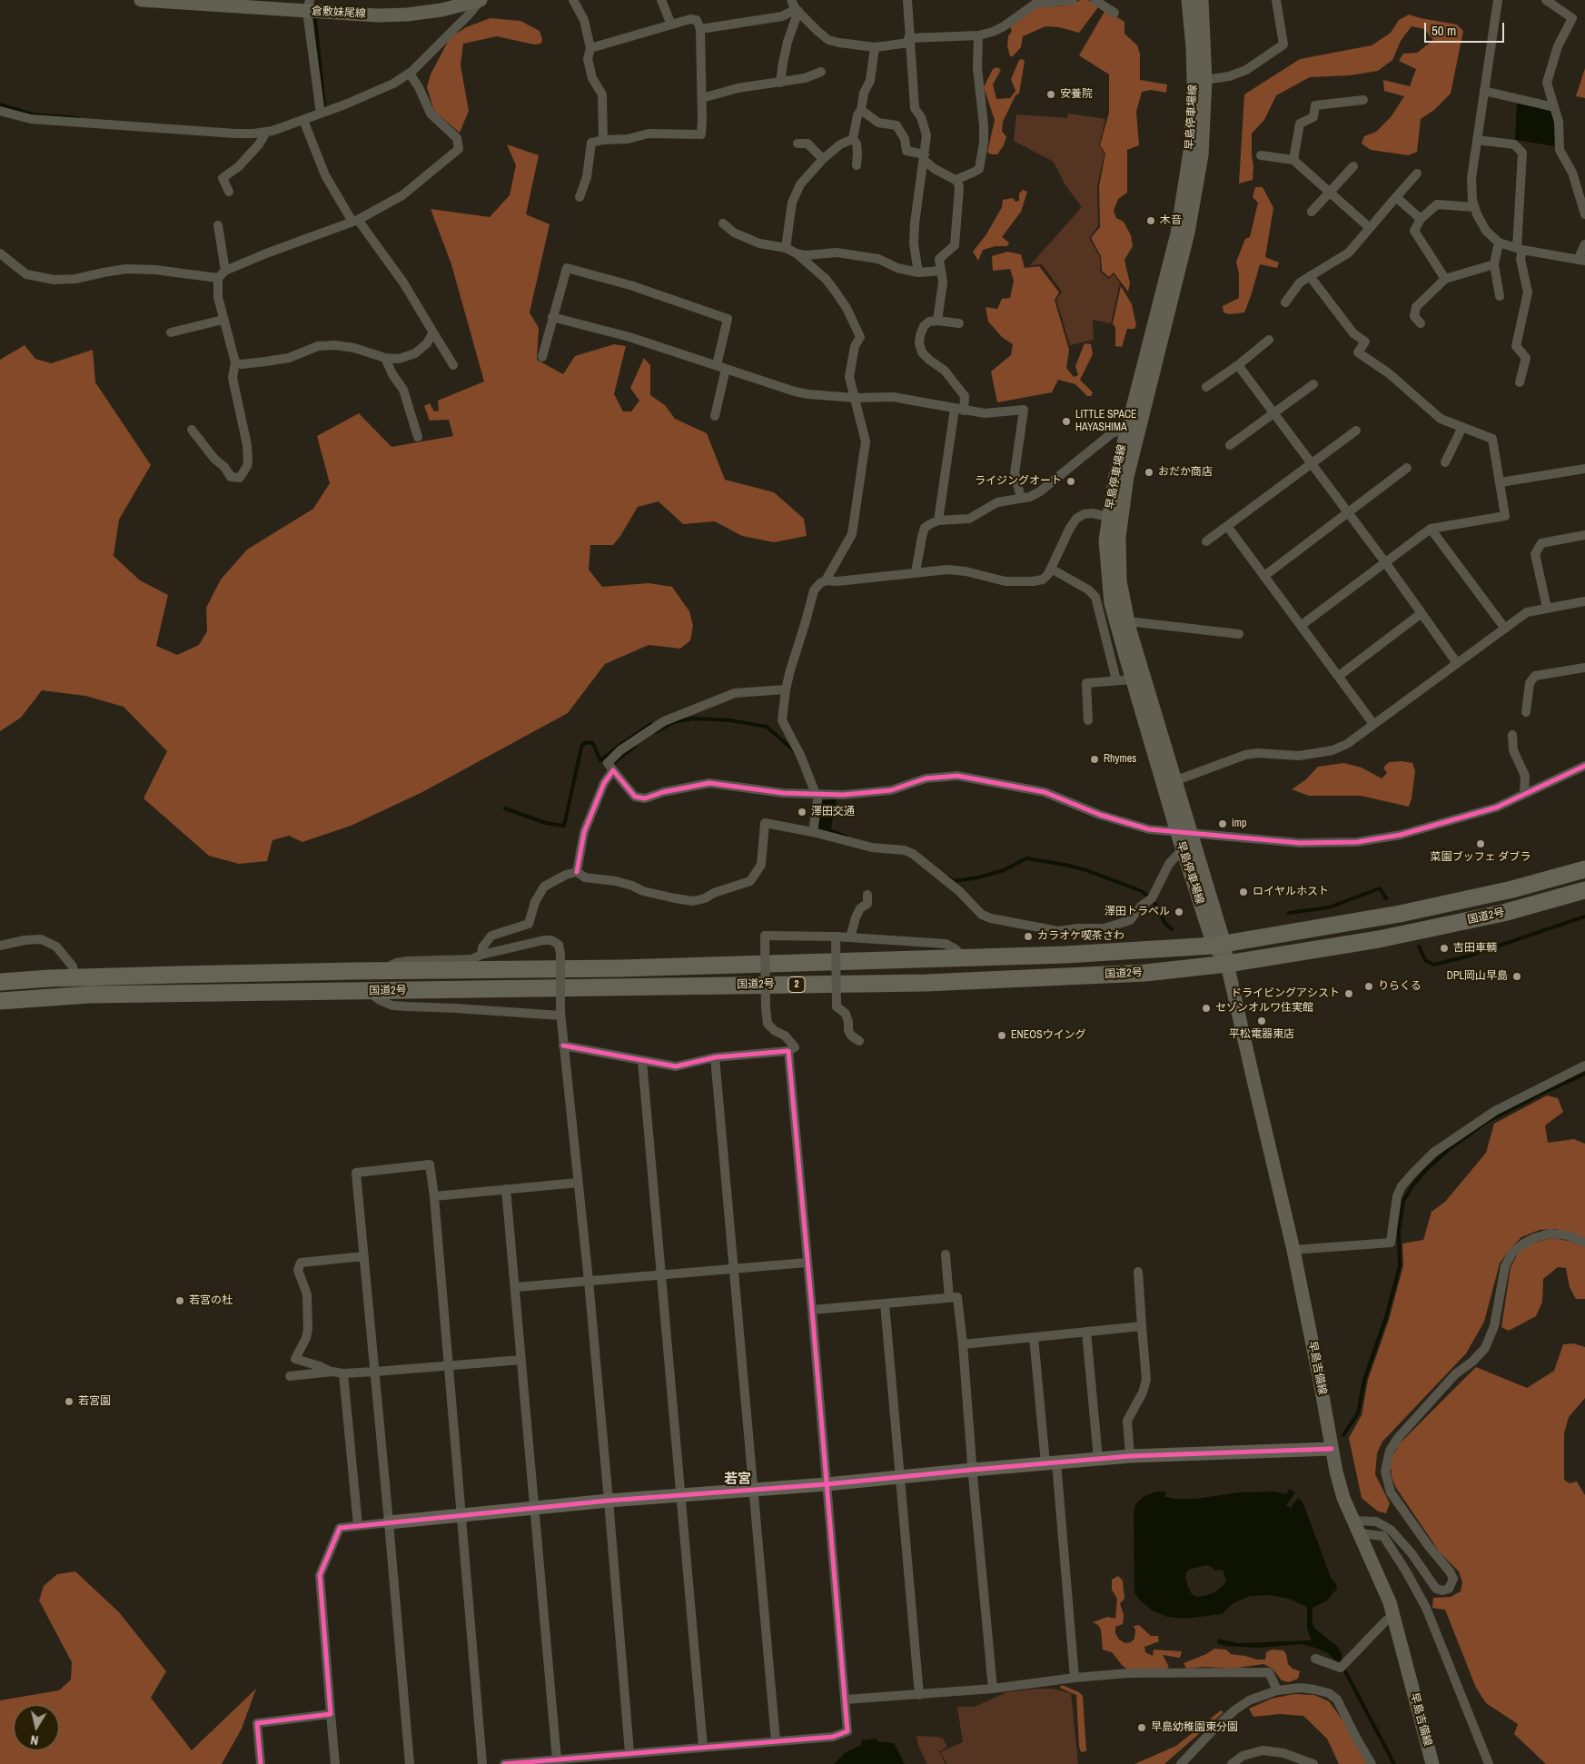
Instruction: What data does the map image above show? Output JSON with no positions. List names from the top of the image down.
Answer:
{
  "streets": {
    "highway": ["国道2号", "2"],
    "main road": ["倉敷妹尾線", "早島停車場線", "早島吉備線"]
  },
  "crossings": [
    ["早島停車場線", "国道2号"],
    ["早島停車場線", "早島吉備線"],
    ["国道2号", "早島吉備線"]
  ],
  "districts": ["若宮"],
  "places": [
    "安養院",
    "木音",
    "LITTLE SPACE HAYASHIMA",
    "おだか商店",
    "ライジングオート",
    "Rhymes",
    "澤田交通",
    "imp",
    "菜園ブッフェ ダブラ",
    "ロイヤルホスト",
    "澤田トラベル",
    "カラオケ喫茶さわ",
    "吉田車輌",
    "DPL岡山早島",
    "りらくる",
    "ドライビングアシスト",
    "セゾンオルワ住実館",
    "平松電器東店",
    "ENEOSウイング",
    "若宮の杜",
    "若宮園",
    "早島幼稚園東分園"
  ],
  "scale_bar": "50 m",
  "north": "bottom"
}
